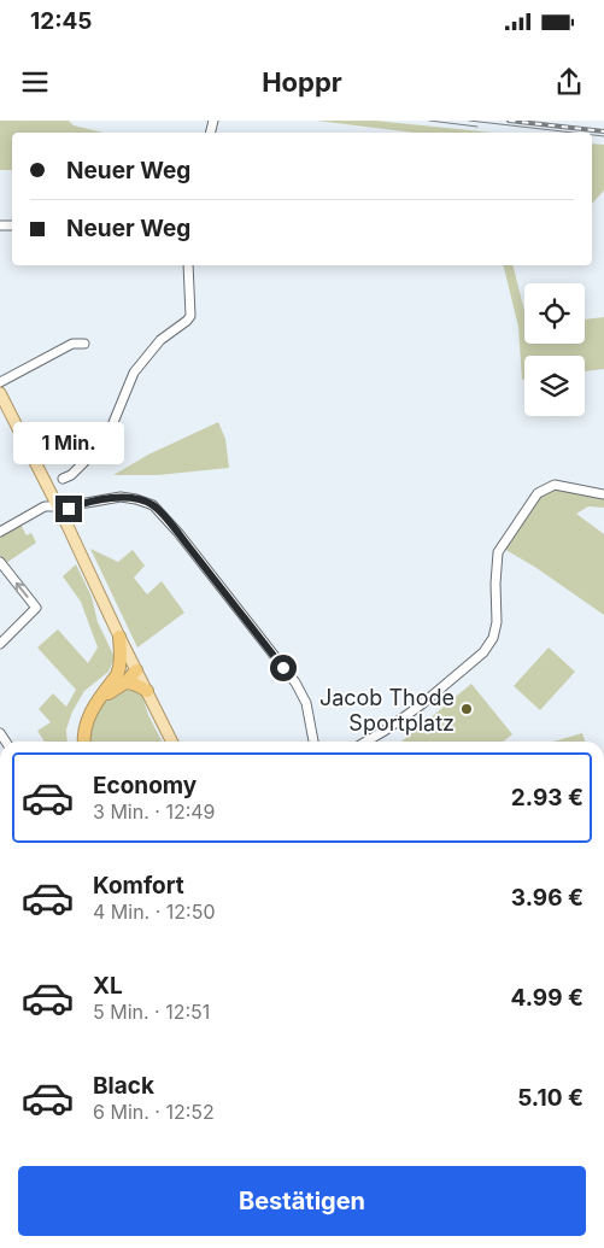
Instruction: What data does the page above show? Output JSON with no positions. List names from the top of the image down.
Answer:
{
  "places": ["Jacob Thode Sportplatz"],
  "page": {
    "status": "12:45",
    "header": "Hoppr",
    "banner": ["Neuer Weg", "Neuer Weg"],
    "bubble": "1 Min.",
    "list": [
      {
        "name": "Economy",
        "note": "3 Min. · 12:49",
        "value": "2.93 €"
      },
      {
        "name": "Komfort",
        "note": "4 Min. · 12:50",
        "value": "3.96 €"
      },
      {
        "name": "XL",
        "note": "5 Min. · 12:51",
        "value": "4.99 €"
      },
      {
        "name": "Black",
        "note": "6 Min. · 12:52",
        "value": "5.10 €"
      }
    ],
    "buttons": "Bestätigen"
  }
}
